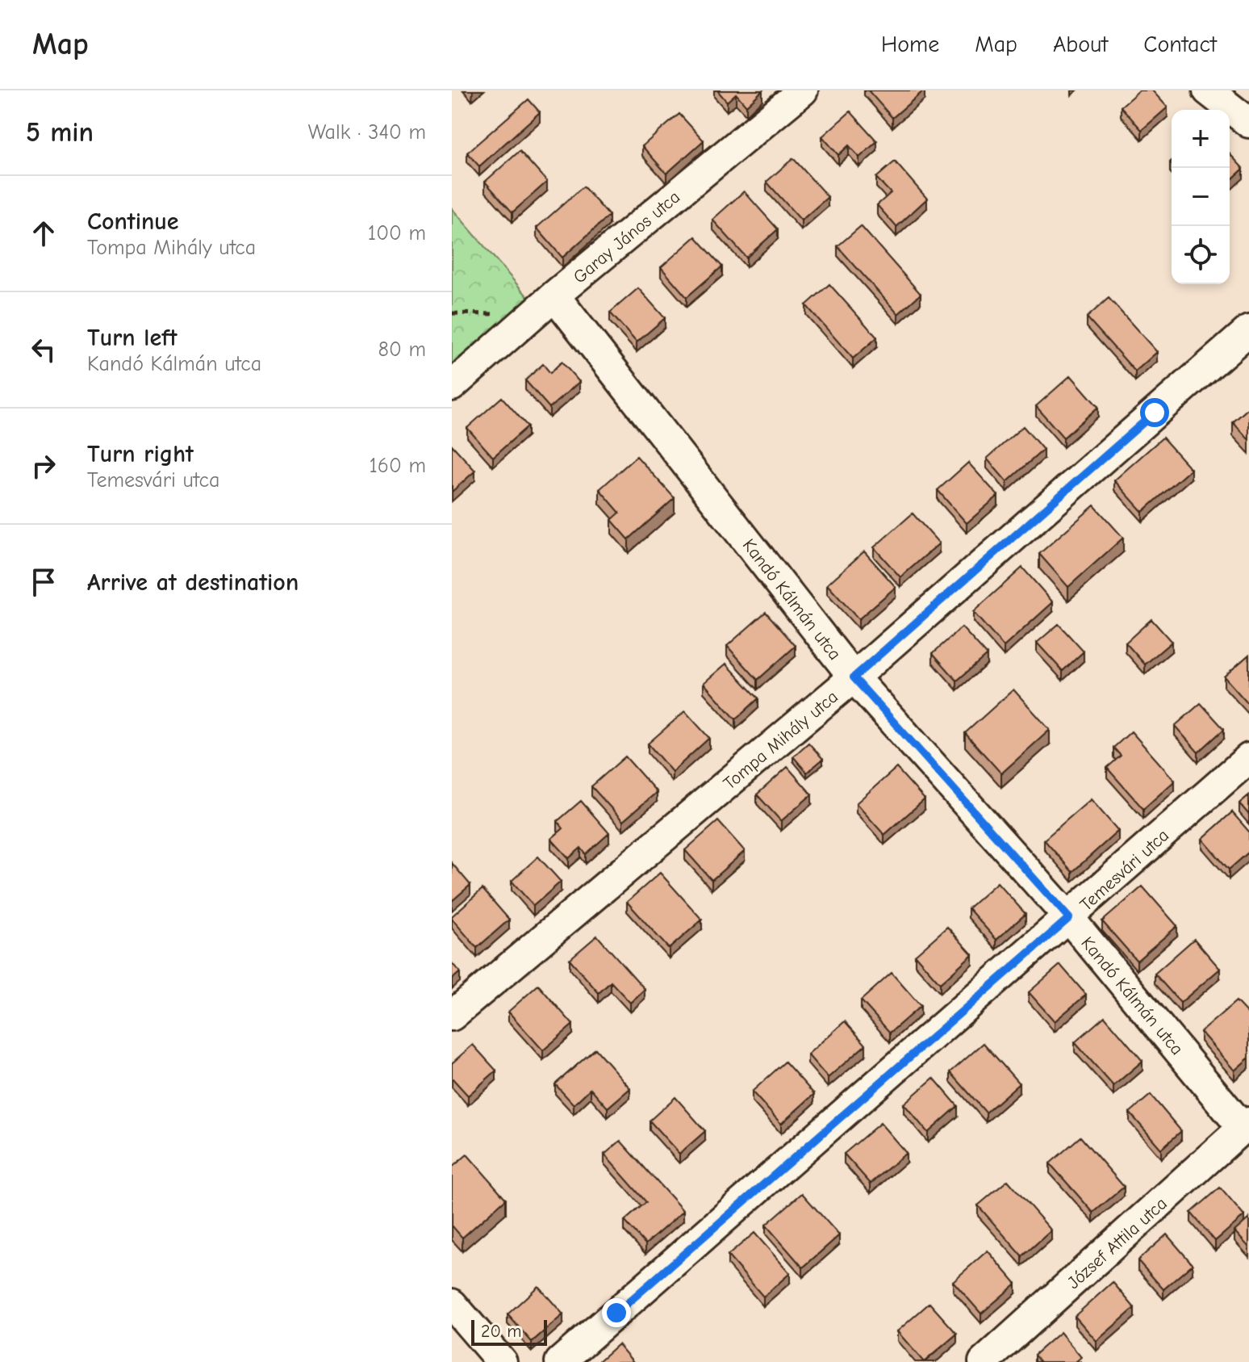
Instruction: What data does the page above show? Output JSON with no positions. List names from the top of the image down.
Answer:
{
  "streets": {
    "street": [
      "Garay János utca",
      "Kandó Kálmán utca",
      "Tompa Mihály utca",
      "Temesvári utca",
      "József Attila utca"
    ]
  },
  "crossings": [
    ["Garay János utca", "Kandó Kálmán utca"],
    ["Kandó Kálmán utca", "Tompa Mihály utca"],
    ["Kandó Kálmán utca", "Temesvári utca"],
    ["Kandó Kálmán utca", "József Attila utca"]
  ],
  "scale_bar": "20 m",
  "page": {
    "header": "Map",
    "nav": [
      "Home",
      "Map",
      "About",
      "Contact"
    ],
    "heading": ["5 min", "Walk · 340 m"],
    "map_buttons": ["+", "−"],
    "list": [
      ["Continue", "Tompa Mihály utca", "100 m"],
      ["Turn left", "Kandó Kálmán utca", "80 m"],
      ["Turn right", "Temesvári utca", "160 m"],
      "Arrive at destination"
    ],
    "scale": "20 m"
  }
}
